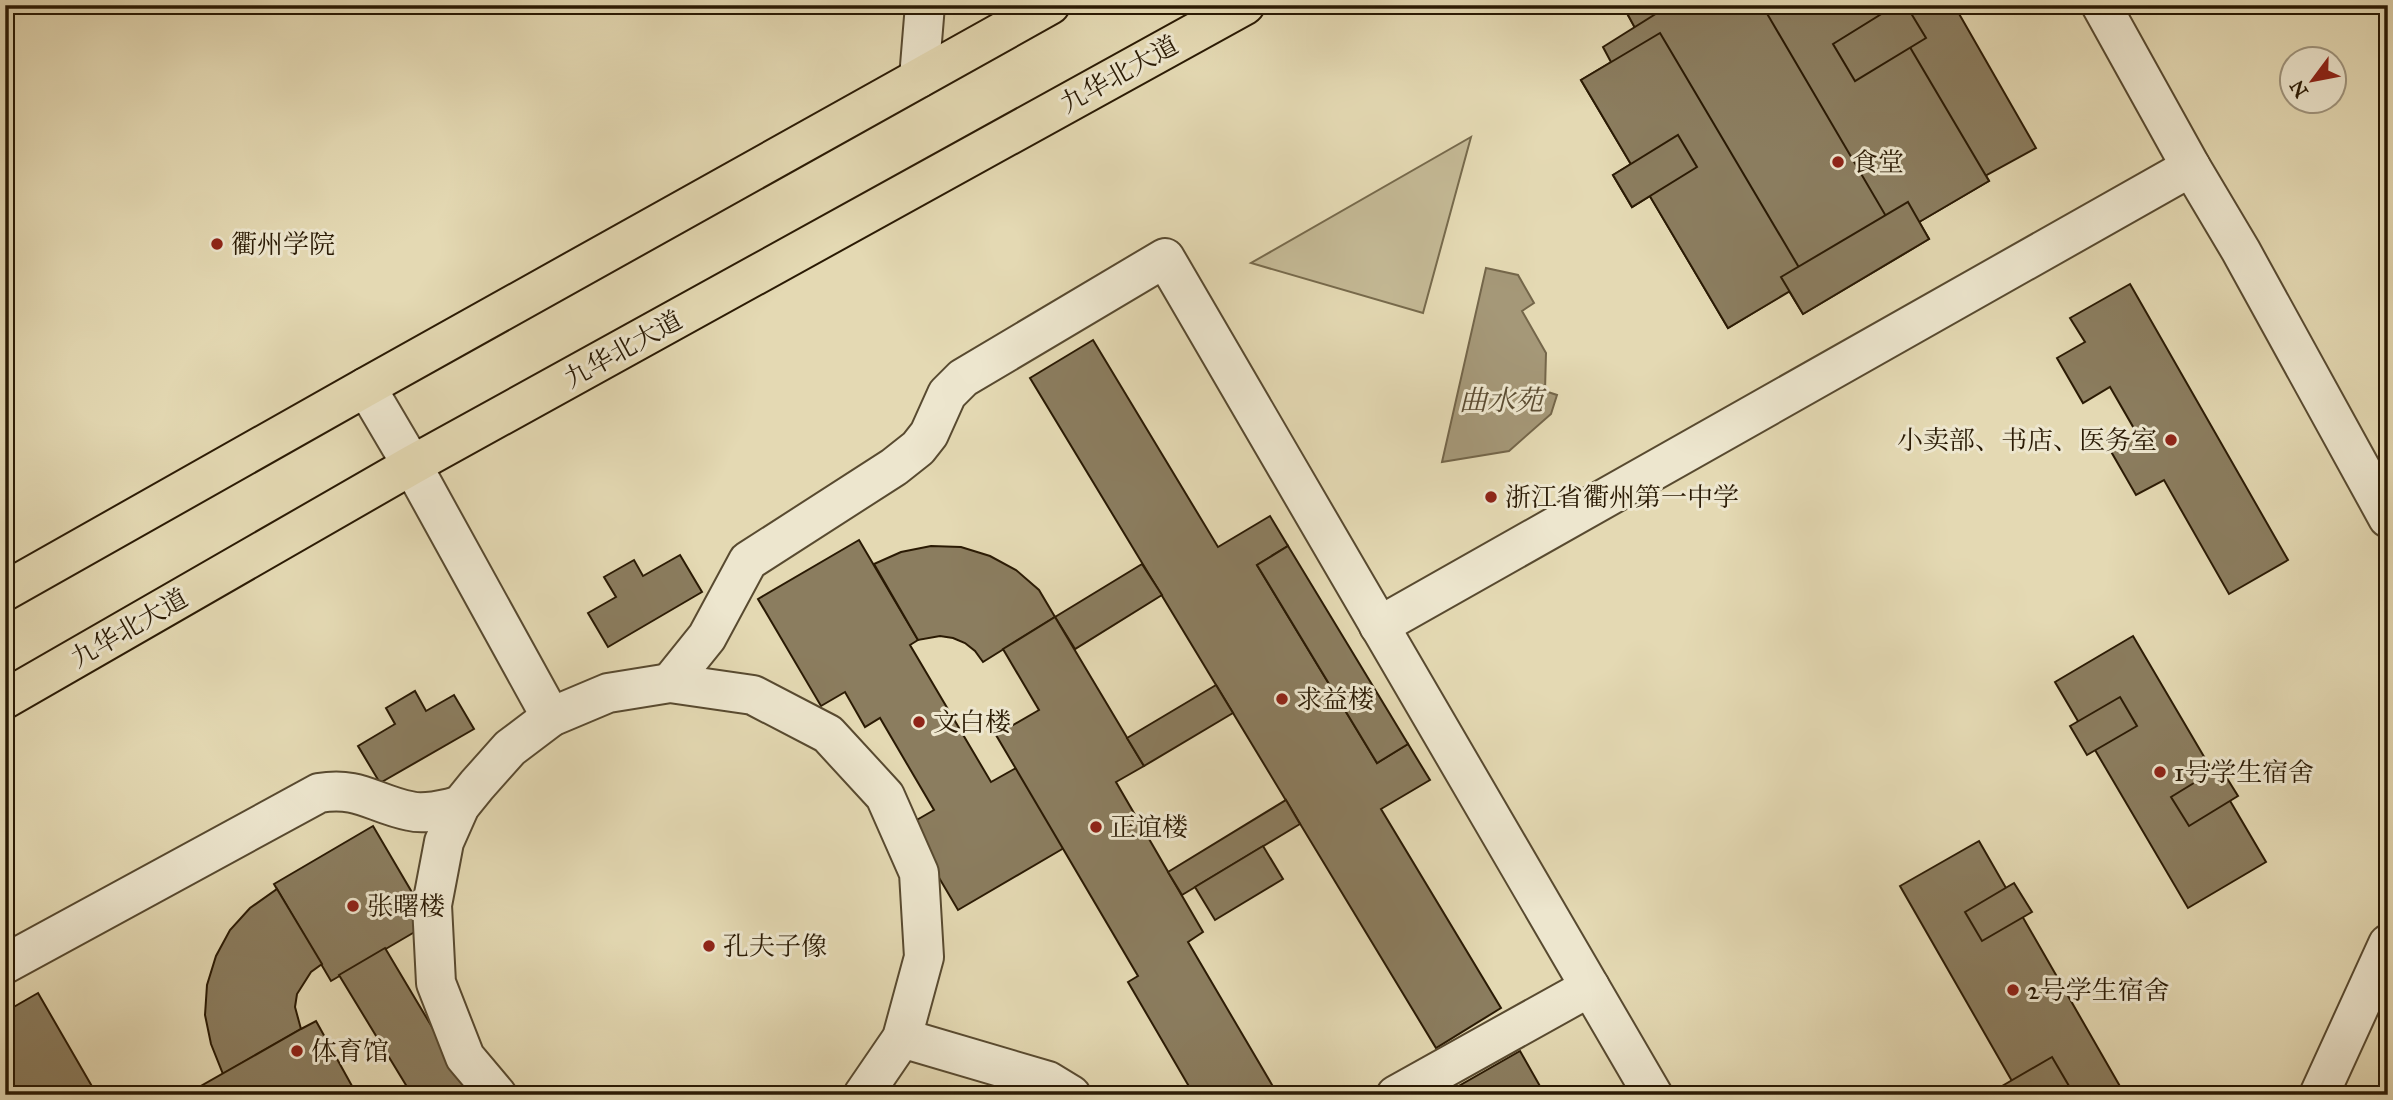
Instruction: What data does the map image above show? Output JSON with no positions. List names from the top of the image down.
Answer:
{
  "streets": {
    "main road": ["九华北大道"]
  },
  "water": ["曲水苑"],
  "places": [
    "食堂",
    "衢州学院",
    "小卖部、书店、医务室",
    "浙江省衢州第一中学",
    "求益楼",
    "文白楼",
    "1号学生宿舍",
    "正谊楼",
    "张曙楼",
    "孔夫子像",
    "2号学生宿舍",
    "体育馆"
  ],
  "north": "bottom left"
}
